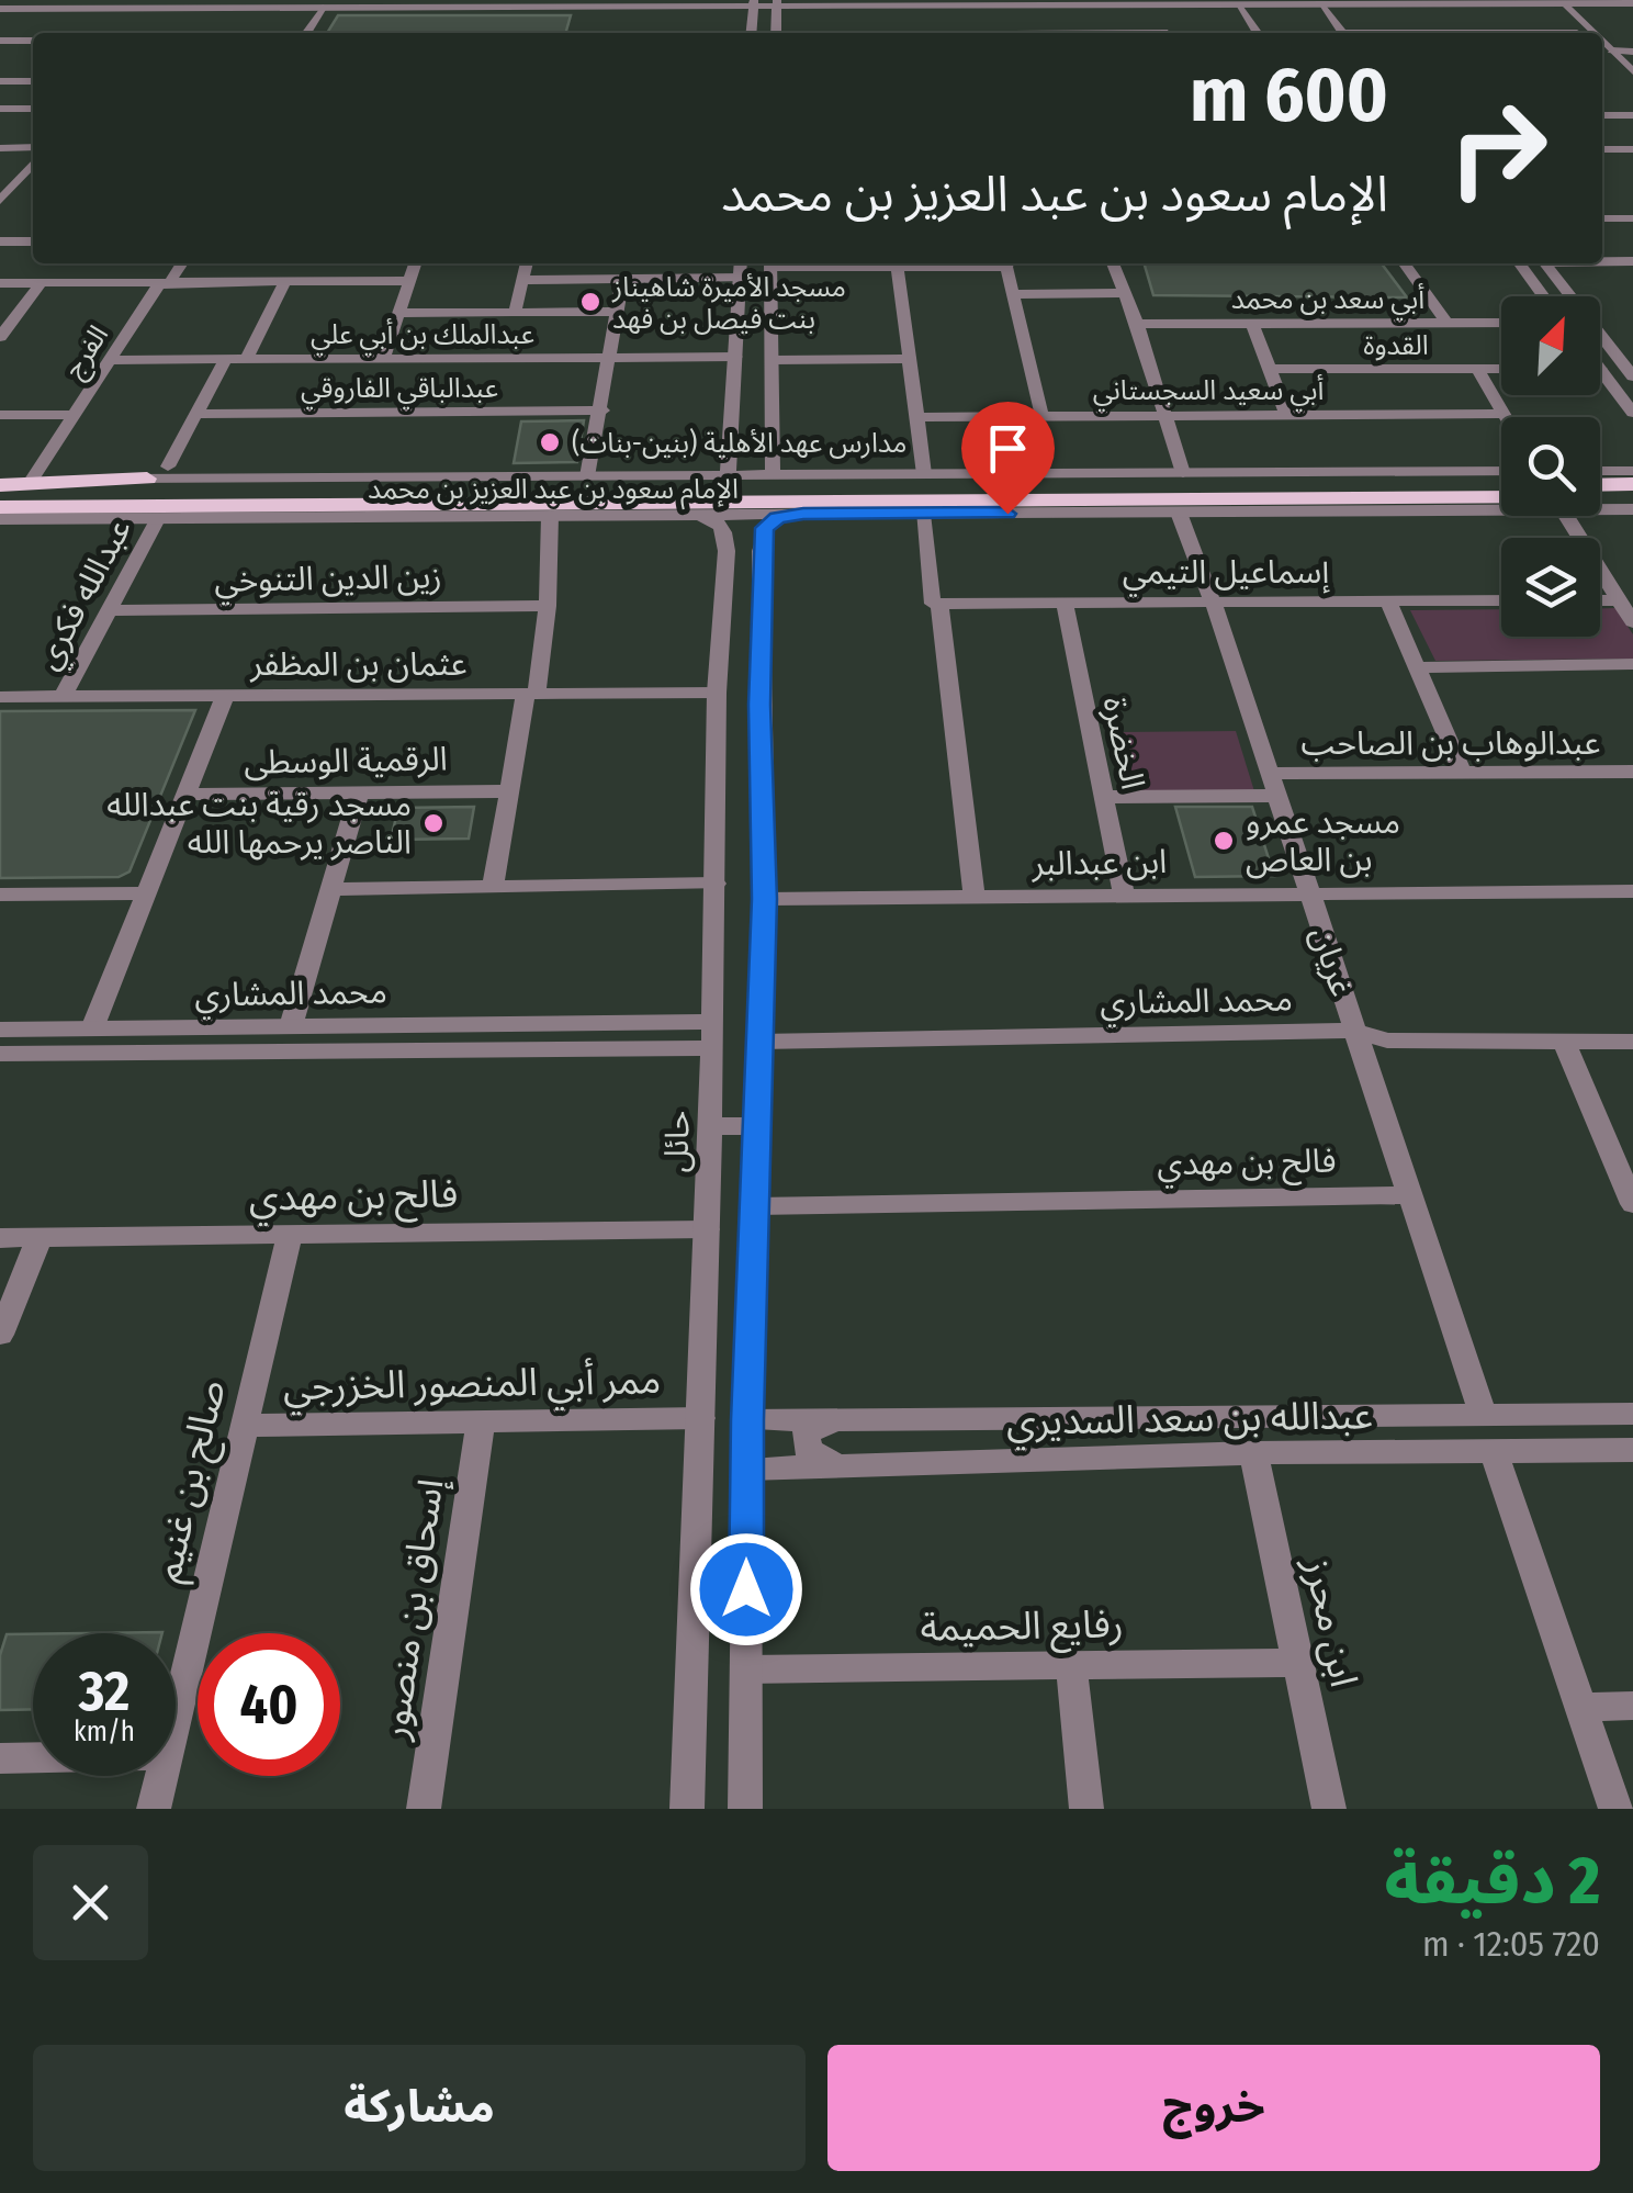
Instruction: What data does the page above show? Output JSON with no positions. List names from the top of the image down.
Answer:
{
  "streets": {
    "main road": ["الإمام سعود بن عبد العزيز بن محمد"],
    "street": [
      "أبي سعد بن محمد",
      "عبدالملك بن أبي علي",
      "القدوة",
      "الفرج",
      "عبدالباقي الفاروقي",
      "أبي سعيد السجستاني",
      "إسماعيل التيمي",
      "زين الدين التنوخي",
      "عبدالله فكري",
      "عثمان بن المظفر",
      "الخضرة",
      "عبدالوهاب بن الصاحب",
      "الرقمية الوسطى",
      "ابن عبدالبر",
      "غريان",
      "محمد المشاري",
      "حائل",
      "فالح بن مهدي",
      "ممر أبي المنصور الخزرجي",
      "عبدالله بن سعد السديري",
      "صالح بن غنيم",
      "إسحاق بن منصور",
      "ابن محرز",
      "رفايع الحميمة"
    ]
  },
  "crossings": [
    ["عبدالملك بن أبي علي", "الفرج"],
    ["الفرج", "الإمام سعود بن عبد العزيز بن محمد"],
    ["الإمام سعود بن عبد العزيز بن محمد", "عبدالله فكري"],
    ["الإمام سعود بن عبد العزيز بن محمد", "غريان"],
    ["إسماعيل التيمي", "الخضرة"],
    ["إسماعيل التيمي", "غريان"],
    ["زين الدين التنوخي", "عبدالله فكري"],
    ["عبدالله فكري", "عثمان بن المظفر"],
    ["عثمان بن المظفر", "حائل"],
    ["الخضرة", "عبدالوهاب بن الصاحب"],
    ["الخضرة", "ابن عبدالبر"],
    ["عبدالوهاب بن الصاحب", "غريان"],
    ["ابن عبدالبر", "غريان"],
    ["غريان", "محمد المشاري"],
    ["غريان", "فالح بن مهدي"],
    ["غريان", "عبدالله بن سعد السديري"],
    ["محمد المشاري", "حائل"],
    ["حائل", "فالح بن مهدي"],
    ["حائل", "ممر أبي المنصور الخزرجي"],
    ["فالح بن مهدي", "صالح بن غنيم"],
    ["ممر أبي المنصور الخزرجي", "صالح بن غنيم"],
    ["ممر أبي المنصور الخزرجي", "إسحاق بن منصور"],
    ["عبدالله بن سعد السديري", "ابن محرز"],
    ["ابن محرز", "رفايع الحميمة"]
  ],
  "places": [
    "مسجد الأميرة شاهيناز بنت فيصل بن فهد",
    "مدارس عهد الأهلية (بنين-بنات)",
    "مسجد رقية بنت عبدالله الناصر يرحمها الله",
    "مسجد عمرو بن العاص"
  ],
  "north": "top right",
  "page": {
    "turn": ["600 m", "الإمام سعود بن عبد العزيز بن محمد"],
    "speed": "32 km/h",
    "limit": "40",
    "heading": ["2 دقيقة", "720 m · 12:05"],
    "buttons": ["خروج", "مشاركة"]
  }
}
